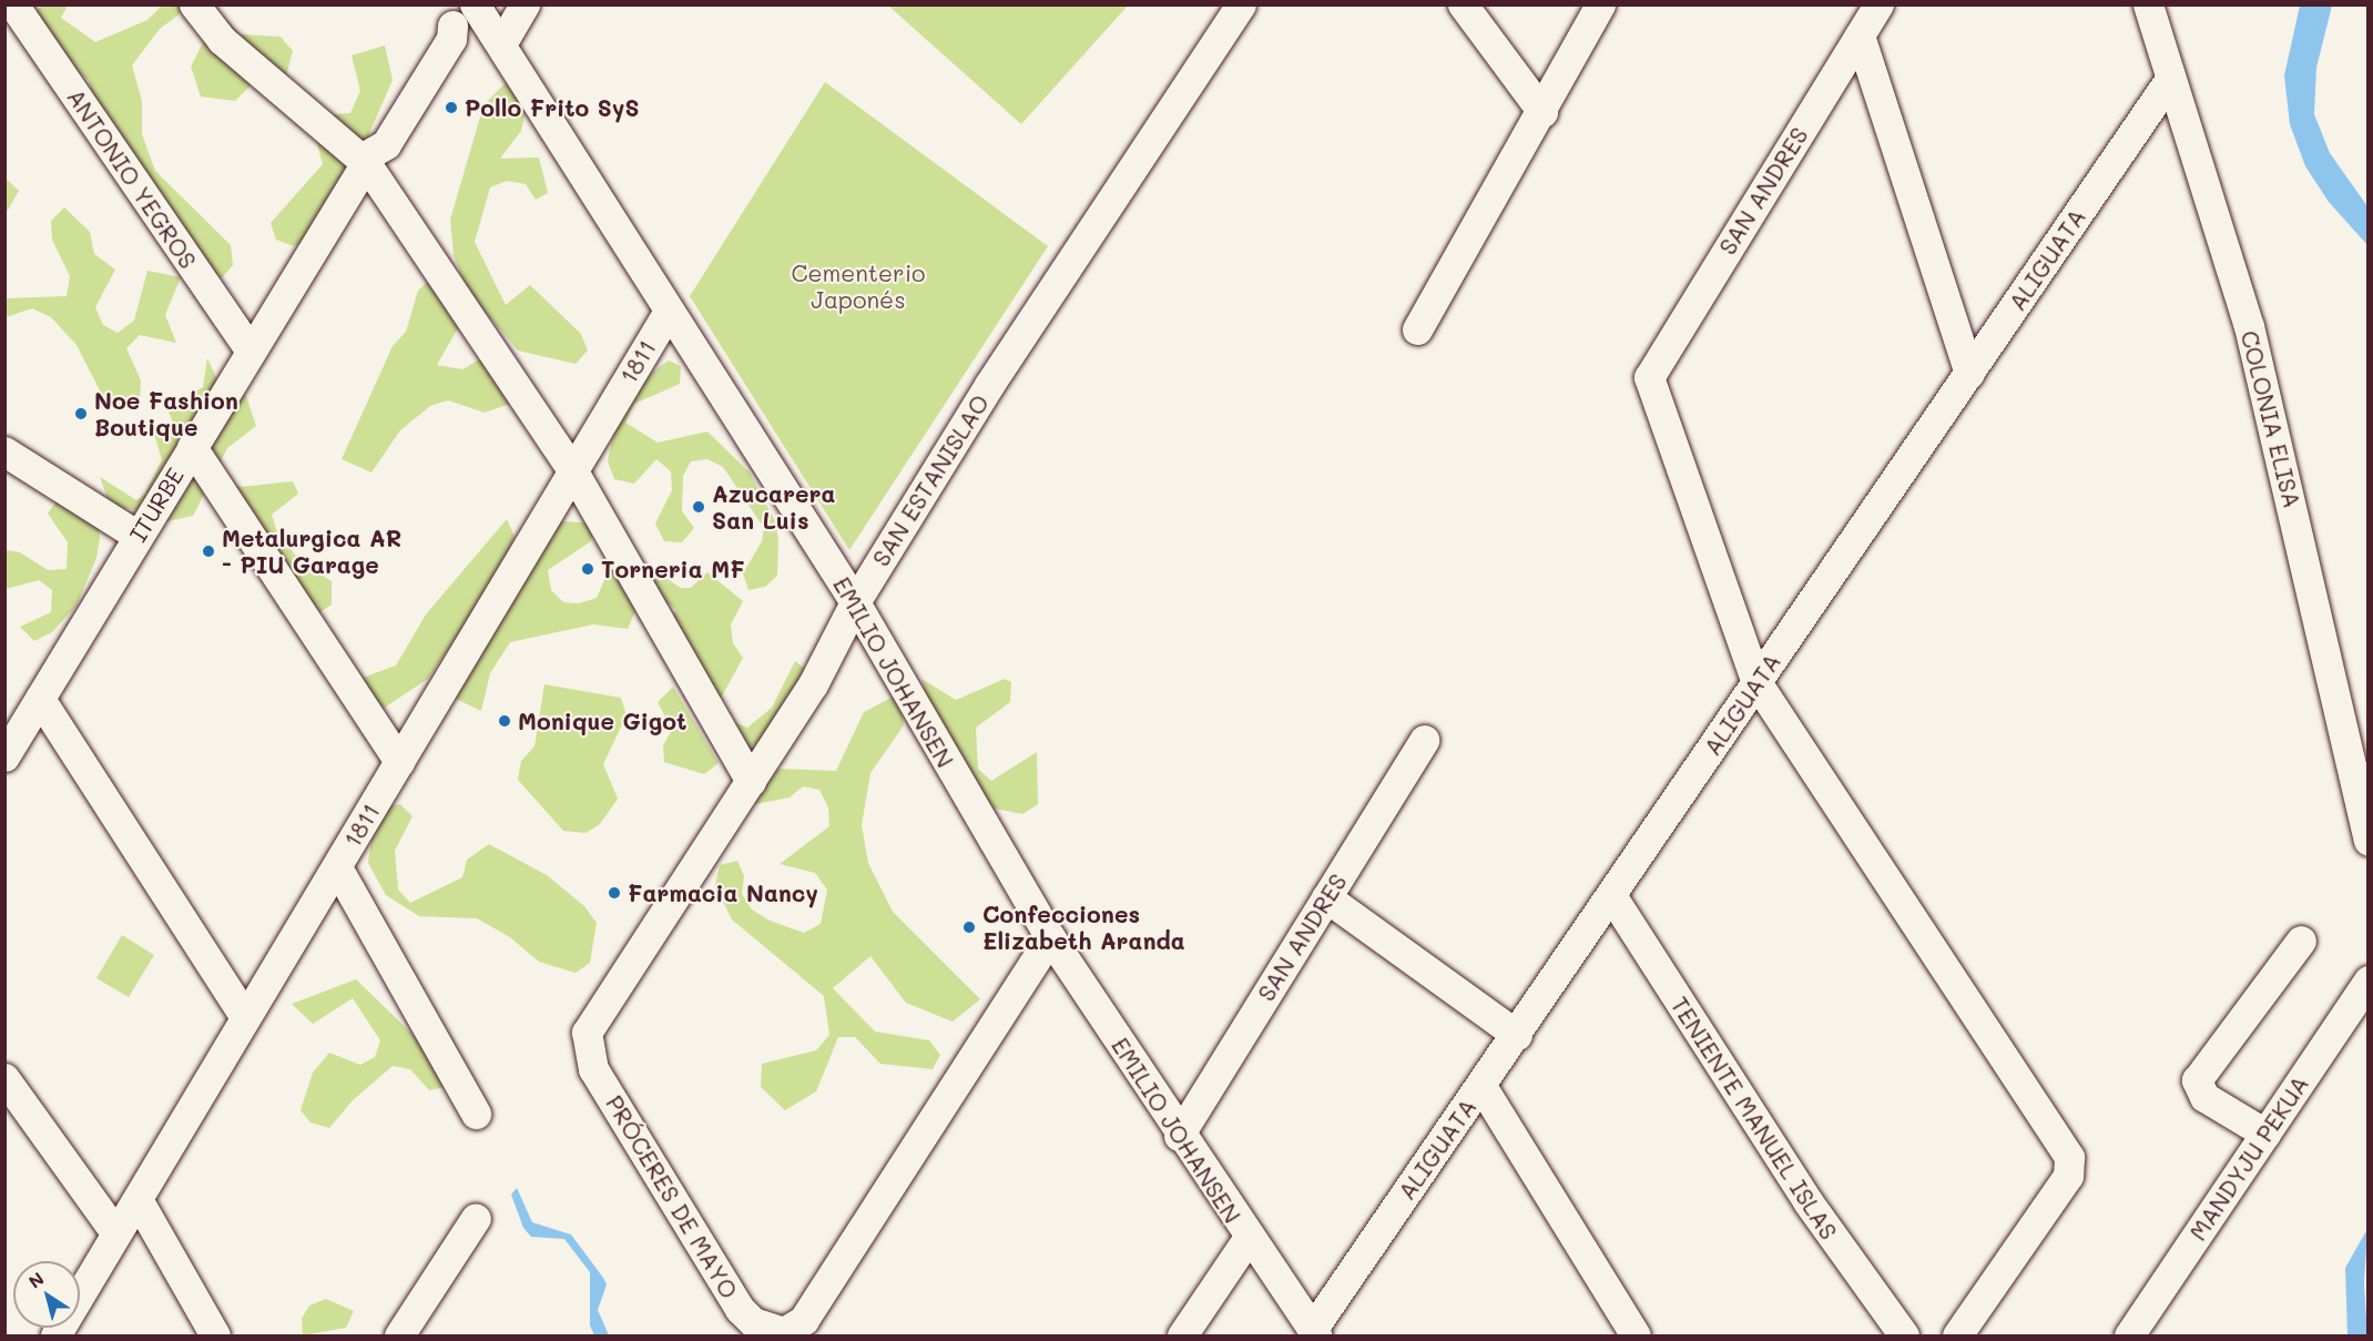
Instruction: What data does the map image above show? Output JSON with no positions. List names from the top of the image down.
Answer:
{
  "streets": {
    "street": [
      "ANTONIO YEGROS",
      "SAN ANDRES",
      "ALIGUATA",
      "1811",
      "COLONIA ELISA",
      "SAN ESTANISLAO",
      "ITURBE",
      "EMILIO JOHANSEN",
      "TENIENTE MANUEL ISLAS",
      "MANDYJU PEKUA",
      "PRÓCERES DE MAYO"
    ]
  },
  "crossings": [
    ["ANTONIO YEGROS", "ITURBE"],
    ["SAN ANDRES", "ALIGUATA"],
    ["SAN ANDRES", "EMILIO JOHANSEN"],
    ["ALIGUATA", "COLONIA ELISA"],
    ["ALIGUATA", "EMILIO JOHANSEN"],
    ["ALIGUATA", "TENIENTE MANUEL ISLAS"],
    ["1811", "EMILIO JOHANSEN"],
    ["SAN ESTANISLAO", "EMILIO JOHANSEN"],
    ["SAN ESTANISLAO", "PRÓCERES DE MAYO"],
    ["ITURBE", "EMILIO JOHANSEN"],
    ["EMILIO JOHANSEN", "PRÓCERES DE MAYO"]
  ],
  "parks": ["Cementerio Japonés"],
  "places": [
    "Pollo Frito SyS",
    "Noe Fashion Boutique",
    "Azucarera San Luis",
    "Metalurgica AR - PIU Garage",
    "Torneria MF",
    "Monique Gigot",
    "Farmacia Nancy",
    "Confecciones Elizabeth Aranda"
  ],
  "north": "top left"
}
